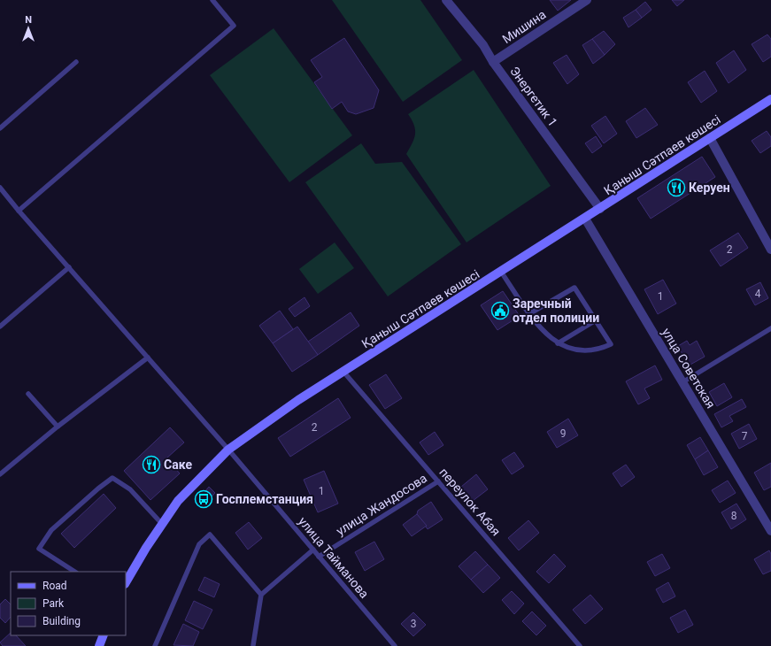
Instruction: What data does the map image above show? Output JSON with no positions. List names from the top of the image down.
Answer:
{
  "streets": {
    "street": [
      "Мишина",
      "Энергетик 1",
      "Қаныш Сәтпаев көшесі",
      "улца Советская"
    ],
    "lane": ["переулок Абая", "улица Жандосова", "улица Тайманова"]
  },
  "crossings": [
    ["Мишина", "Энергетик 1"],
    ["Энергетик 1", "Қаныш Сәтпаев көшесі"],
    ["Қаныш Сәтпаев көшесі", "улца Советская"],
    ["Қаныш Сәтпаев көшесі", "переулок Абая"],
    ["Қаныш Сәтпаев көшесі", "улица Тайманова"],
    ["переулок Абая", "улица Жандосова"],
    ["улица Жандосова", "улица Тайманова"]
  ],
  "places": {
    "restaurant": ["Керуен", "Саке"],
    "public building": ["Заречный отдел полиции"],
    "bus stop": ["Госплемстанция"]
  },
  "house_numbers": [
    "2",
    "4",
    "1",
    "2",
    "9",
    "7",
    "1",
    "8",
    "3"
  ],
  "legend": ["Road", "Park", "Building"],
  "north": "top"
}
